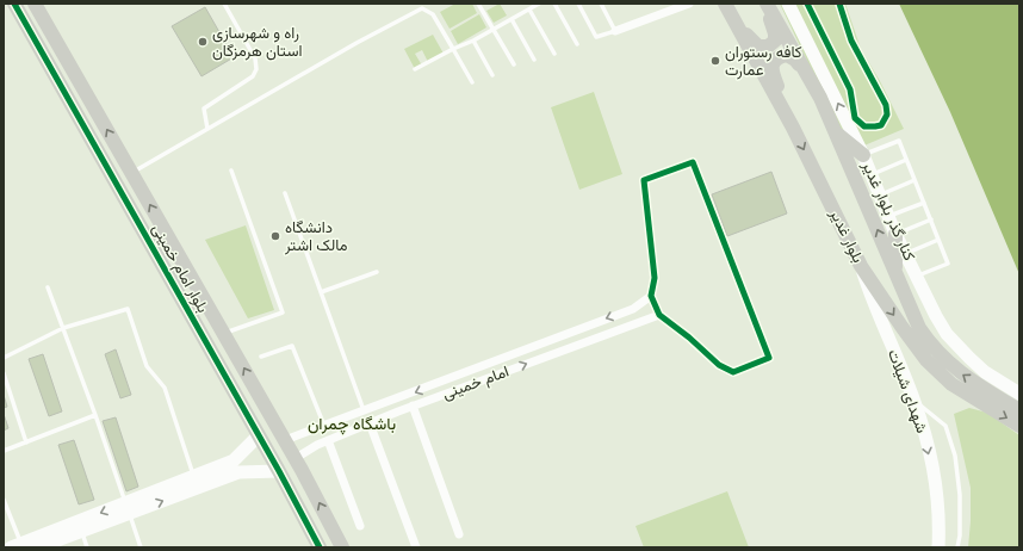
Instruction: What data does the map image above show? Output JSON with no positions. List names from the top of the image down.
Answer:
{
  "streets": {
    "main road": ["بلوار غدیر", "بلوار امام خمینی"],
    "street": ["کنار گذر بلوار غدیر", "امام خمینی", "شهدای شیلات"]
  },
  "crossings": [
    ["بلوار غدیر", "شهدای شیلات"],
    ["بلوار امام خمینی", "امام خمینی"]
  ],
  "one_way": ["کنار گذر بلوار غدیر", "شهدای شیلات"],
  "districts": ["باشگاه چمران"],
  "places": ["راه و شهرسازی استان هرمزگان", "کافه رستوران عمارت", "دانشگاه مالک اشتر"]
}
